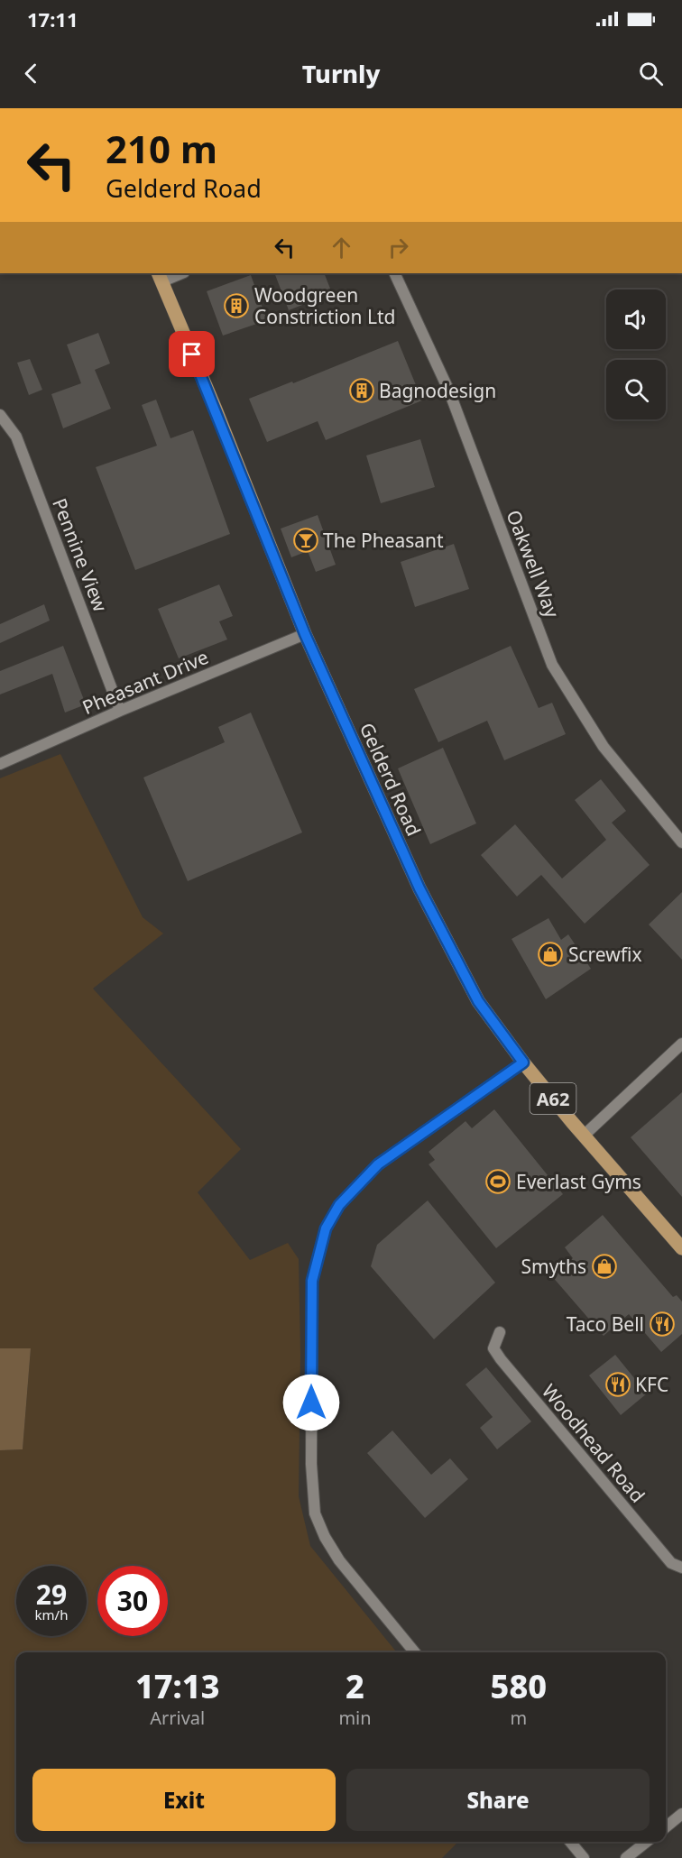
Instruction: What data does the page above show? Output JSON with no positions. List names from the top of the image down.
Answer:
{
  "streets": {
    "main road": ["Gelderd Road", "A62"],
    "street": [
      "Pennine View",
      "Oakwell Way",
      "Pheasant Drive",
      "Woodhead Road"
    ]
  },
  "crossings": [
    ["Pennine View", "Pheasant Drive"],
    ["Pheasant Drive", "Gelderd Road"]
  ],
  "places": {
    "building": ["Woodgreen Constriction Ltd", "Bagnodesign"],
    "bar": ["The Pheasant"],
    "shop": ["Screwfix", "Smyths"],
    "sports": ["Everlast Gyms"],
    "restaurant": ["Taco Bell", "KFC"]
  },
  "page": {
    "status": "17:11",
    "header": "Turnly",
    "turn": ["210 m", "Gelderd Road"],
    "speed": "29 km/h",
    "limit": "30",
    "eta": [
      "17:13",
      "Arrival",
      "2",
      "min",
      "580",
      "m"
    ],
    "buttons": ["Exit", "Share"]
  }
}
